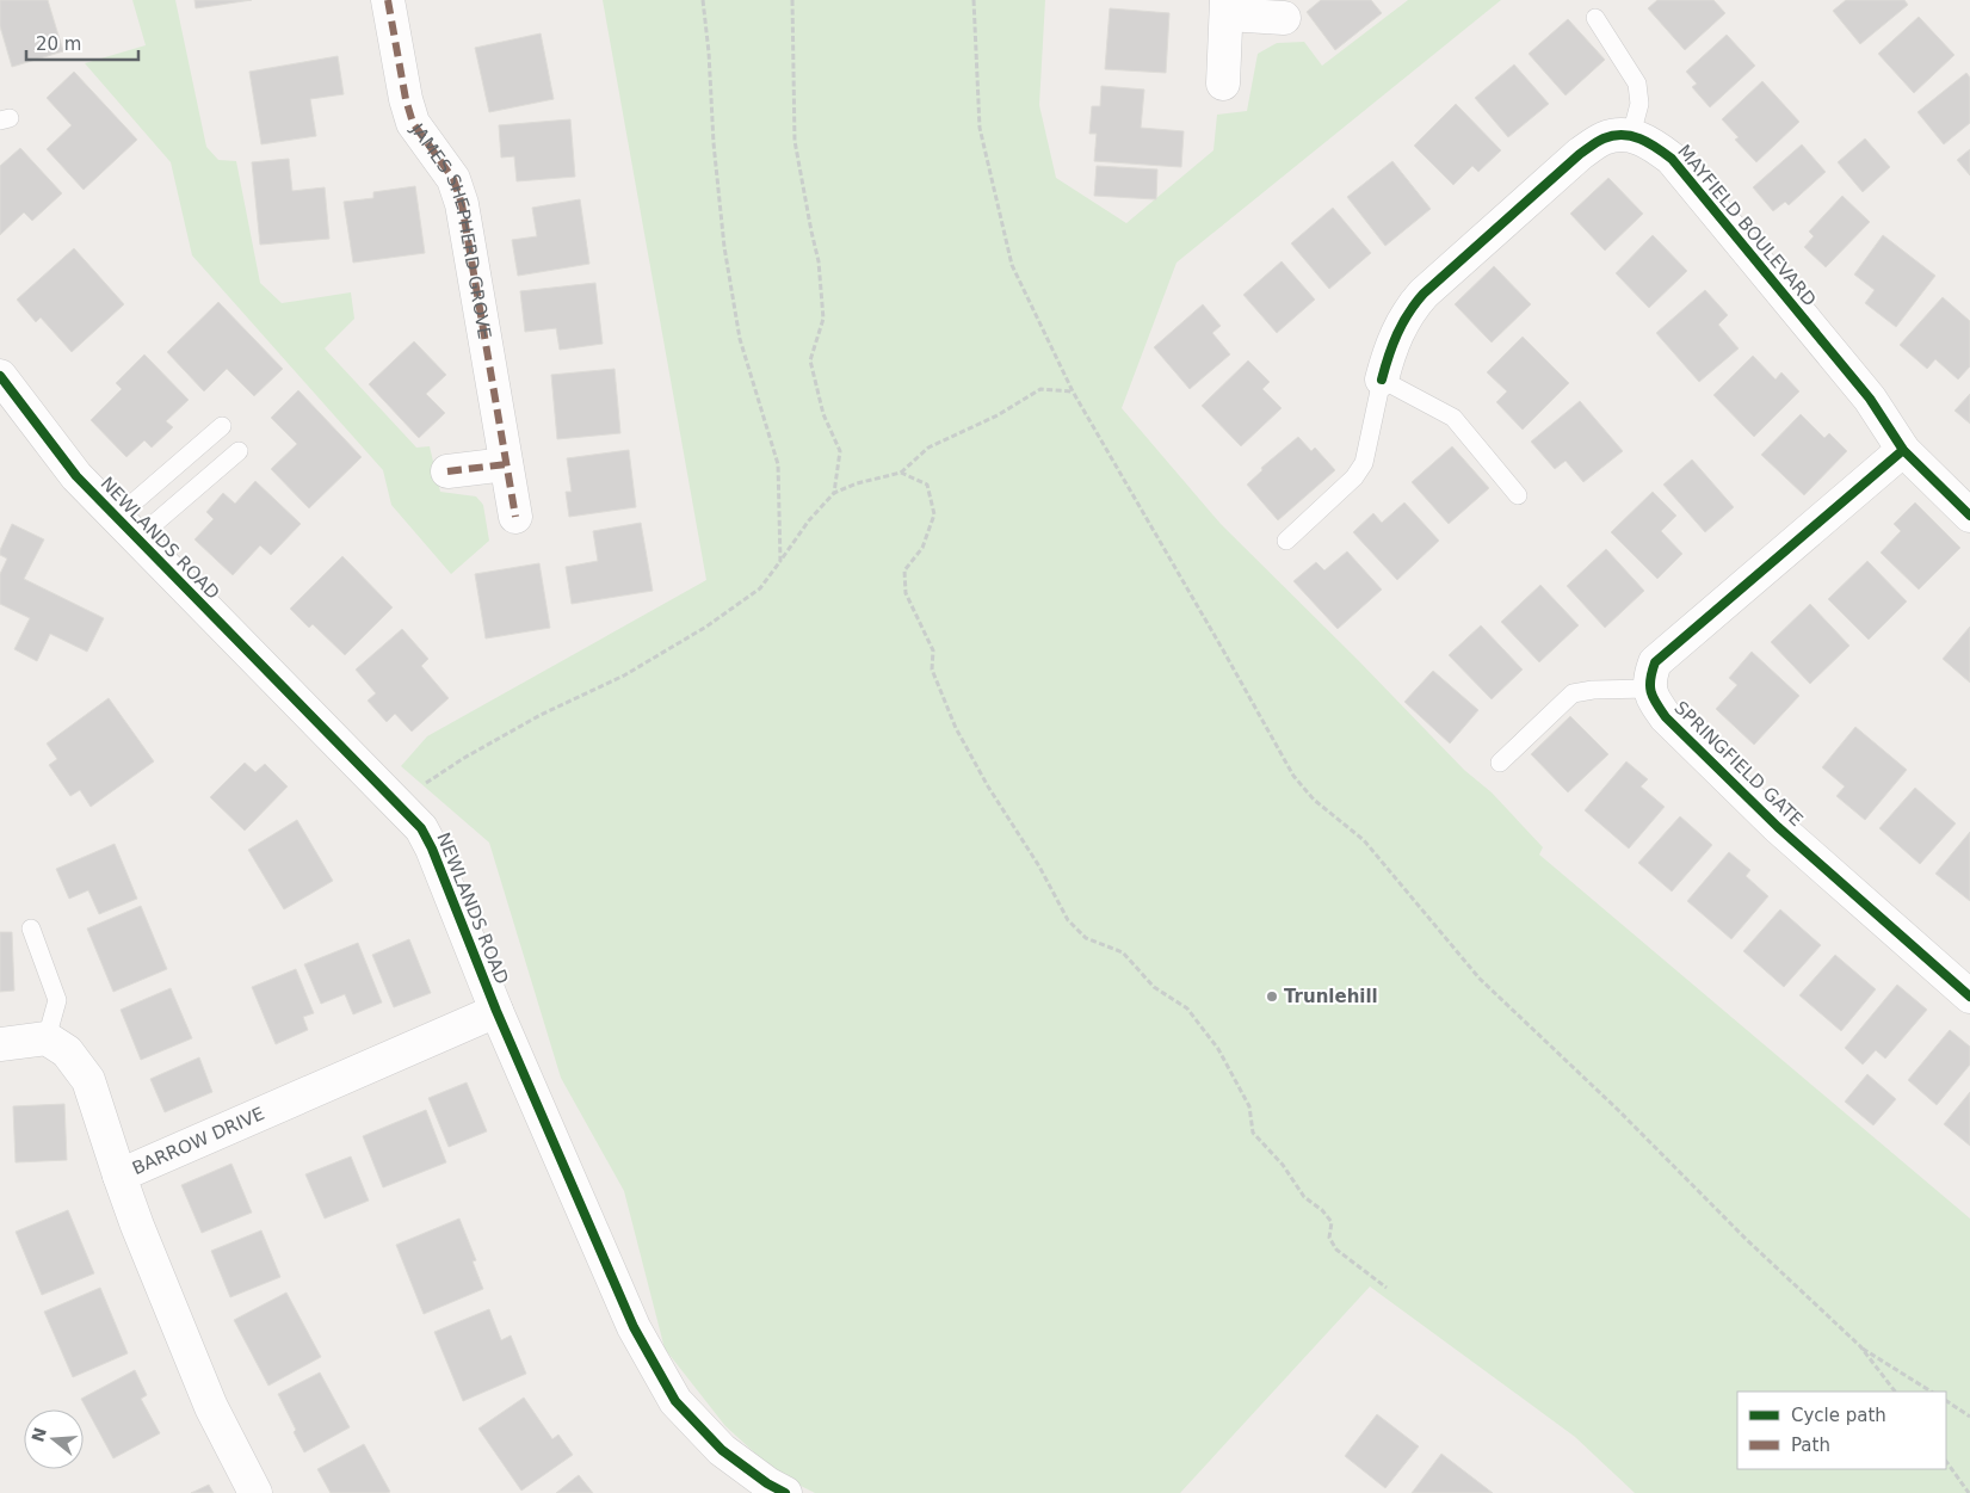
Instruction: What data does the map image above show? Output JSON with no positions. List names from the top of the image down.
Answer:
{
  "streets": {
    "street": [
      "MAYFIELD BOULEVARD",
      "JAMES SHEPHERD GROVE",
      "NEWLANDS ROAD",
      "SPRINGFIELD GATE",
      "BARROW DRIVE"
    ]
  },
  "crossings": [
    ["NEWLANDS ROAD", "BARROW DRIVE"]
  ],
  "places": ["Trunlehill"],
  "legend": ["Cycle path", "Path"],
  "scale_bar": "20 m",
  "north": "left"
}
